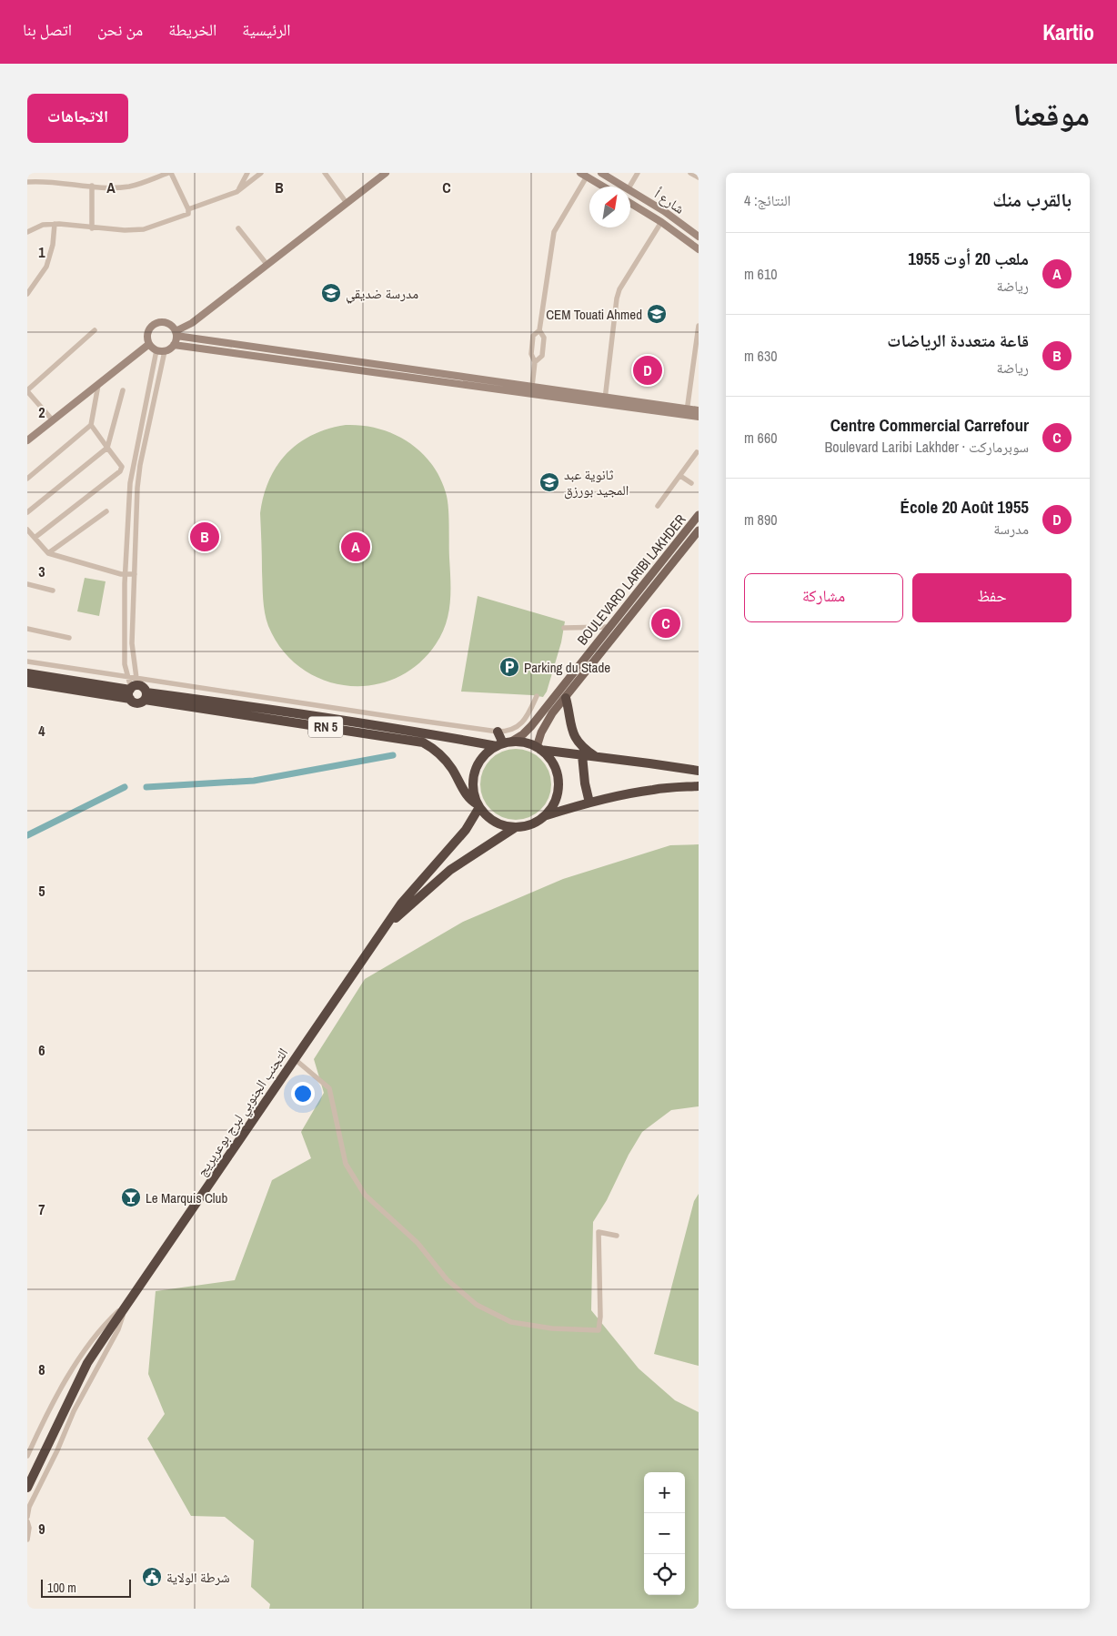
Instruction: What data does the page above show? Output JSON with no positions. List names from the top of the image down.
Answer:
{
  "streets": {
    "highway": ["RN 5", "التجنب الجنوبي لبرج بوعريريج"],
    "main road": ["BOULEVARD LARIBI LAKHDER"],
    "street": ["شارع أ"]
  },
  "crossings": [
    ["BOULEVARD LARIBI LAKHDER", "RN 5"],
    ["BOULEVARD LARIBI LAKHDER", "التجنب الجنوبي لبرج بوعريريج"],
    ["RN 5", "التجنب الجنوبي لبرج بوعريريج"]
  ],
  "places": {
    "school or university": ["مدرسة ضديقي", "CEM Touati Ahmed", "ثانوية عبد المجيد بورزق"],
    "parking": ["Parking du Stade"],
    "bar": ["Le Marquis Club"],
    "public building": ["شرطة الولاية"]
  },
  "scale_bar": "100 m",
  "north": "top right",
  "page": {
    "header": "Kartio",
    "nav": [
      "الرئيسية",
      "الخريطة",
      "من نحن",
      "اتصل بنا"
    ],
    "title": "موقعنا",
    "buttons": [
      "الاتجاهات",
      ["حفظ", "مشاركة"]
    ],
    "heading": ["بالقرب منك", "النتائج: 4"],
    "list": [
      {
        "mark": "A",
        "name": "ملعب 20 أوت 1955",
        "note": "رياضة",
        "value": "610 m"
      },
      {
        "mark": "B",
        "name": "قاعة متعددة الرياضات",
        "note": "رياضة",
        "value": "630 m"
      },
      {
        "mark": "C",
        "name": "Centre Commercial Carrefour",
        "note": "سوبرماركت · Boulevard Laribi Lakhder",
        "value": "660 m"
      },
      {
        "mark": "D",
        "name": "École 20 Août 1955",
        "note": "مدرسة",
        "value": "890 m"
      }
    ],
    "pins": [
      "D",
      "B",
      "A",
      "C"
    ],
    "map_buttons": ["+", "−"],
    "scale": "100 m"
  },
  "grid": {
    "columns": ["A", "B", "C"],
    "rows": [
      "1",
      "2",
      "3",
      "4",
      "5",
      "6",
      "7",
      "8",
      "9"
    ]
  }
}
